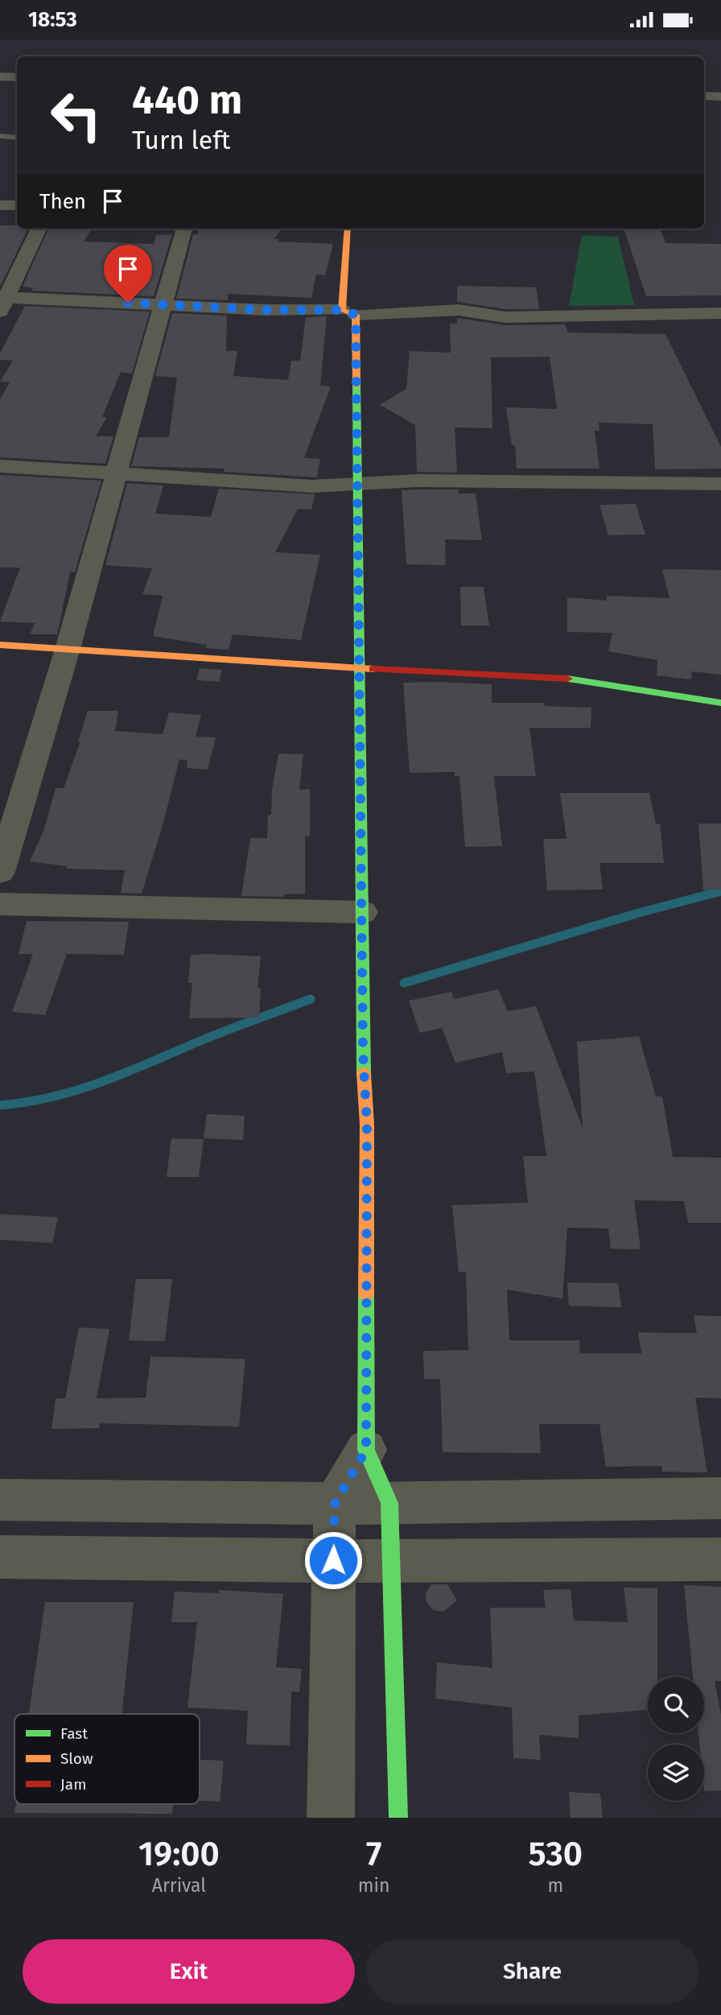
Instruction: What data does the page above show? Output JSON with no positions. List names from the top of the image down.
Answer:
{
  "legend": ["Fast", "Slow", "Jam"],
  "page": {
    "status": "18:53",
    "turn": ["440 m", "Turn left"],
    "then": "Then",
    "eta": [
      "19:00",
      "Arrival",
      "7",
      "min",
      "530",
      "m"
    ],
    "buttons": ["Exit", "Share"]
  }
}
